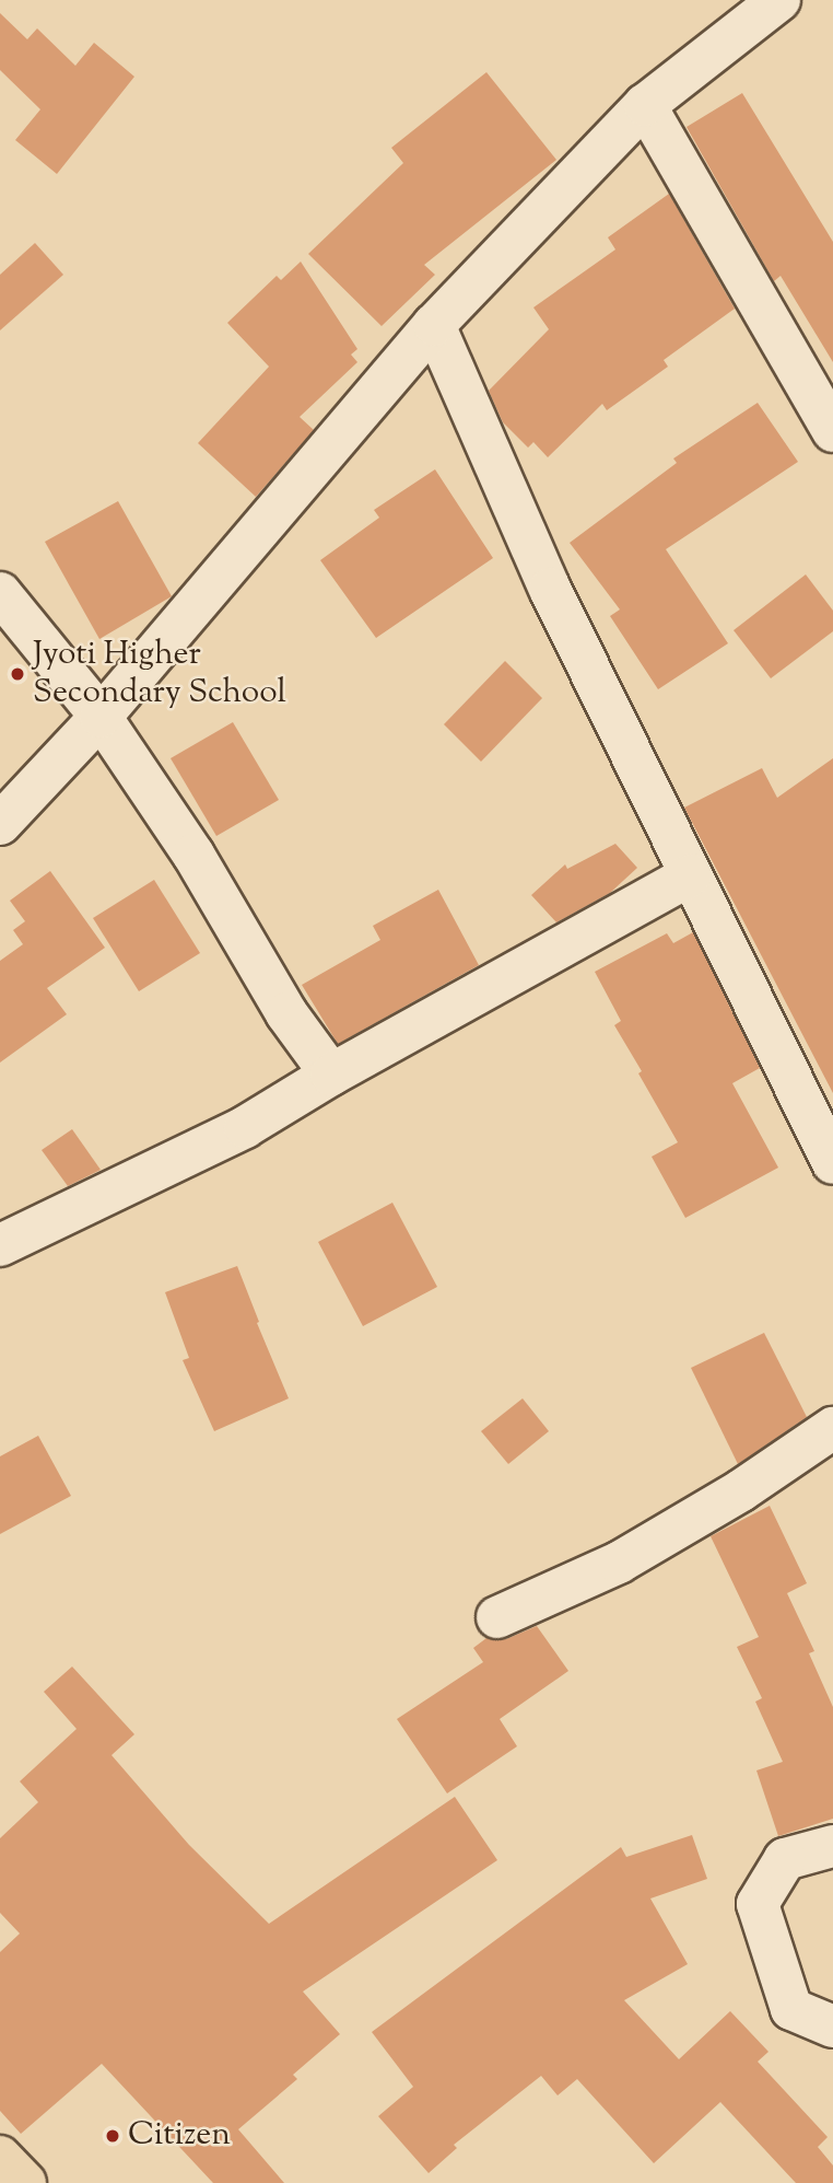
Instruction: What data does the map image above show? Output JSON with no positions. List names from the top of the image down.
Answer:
{
  "places": ["Jyoti Higher Secondary School", "Citizen"]
}
